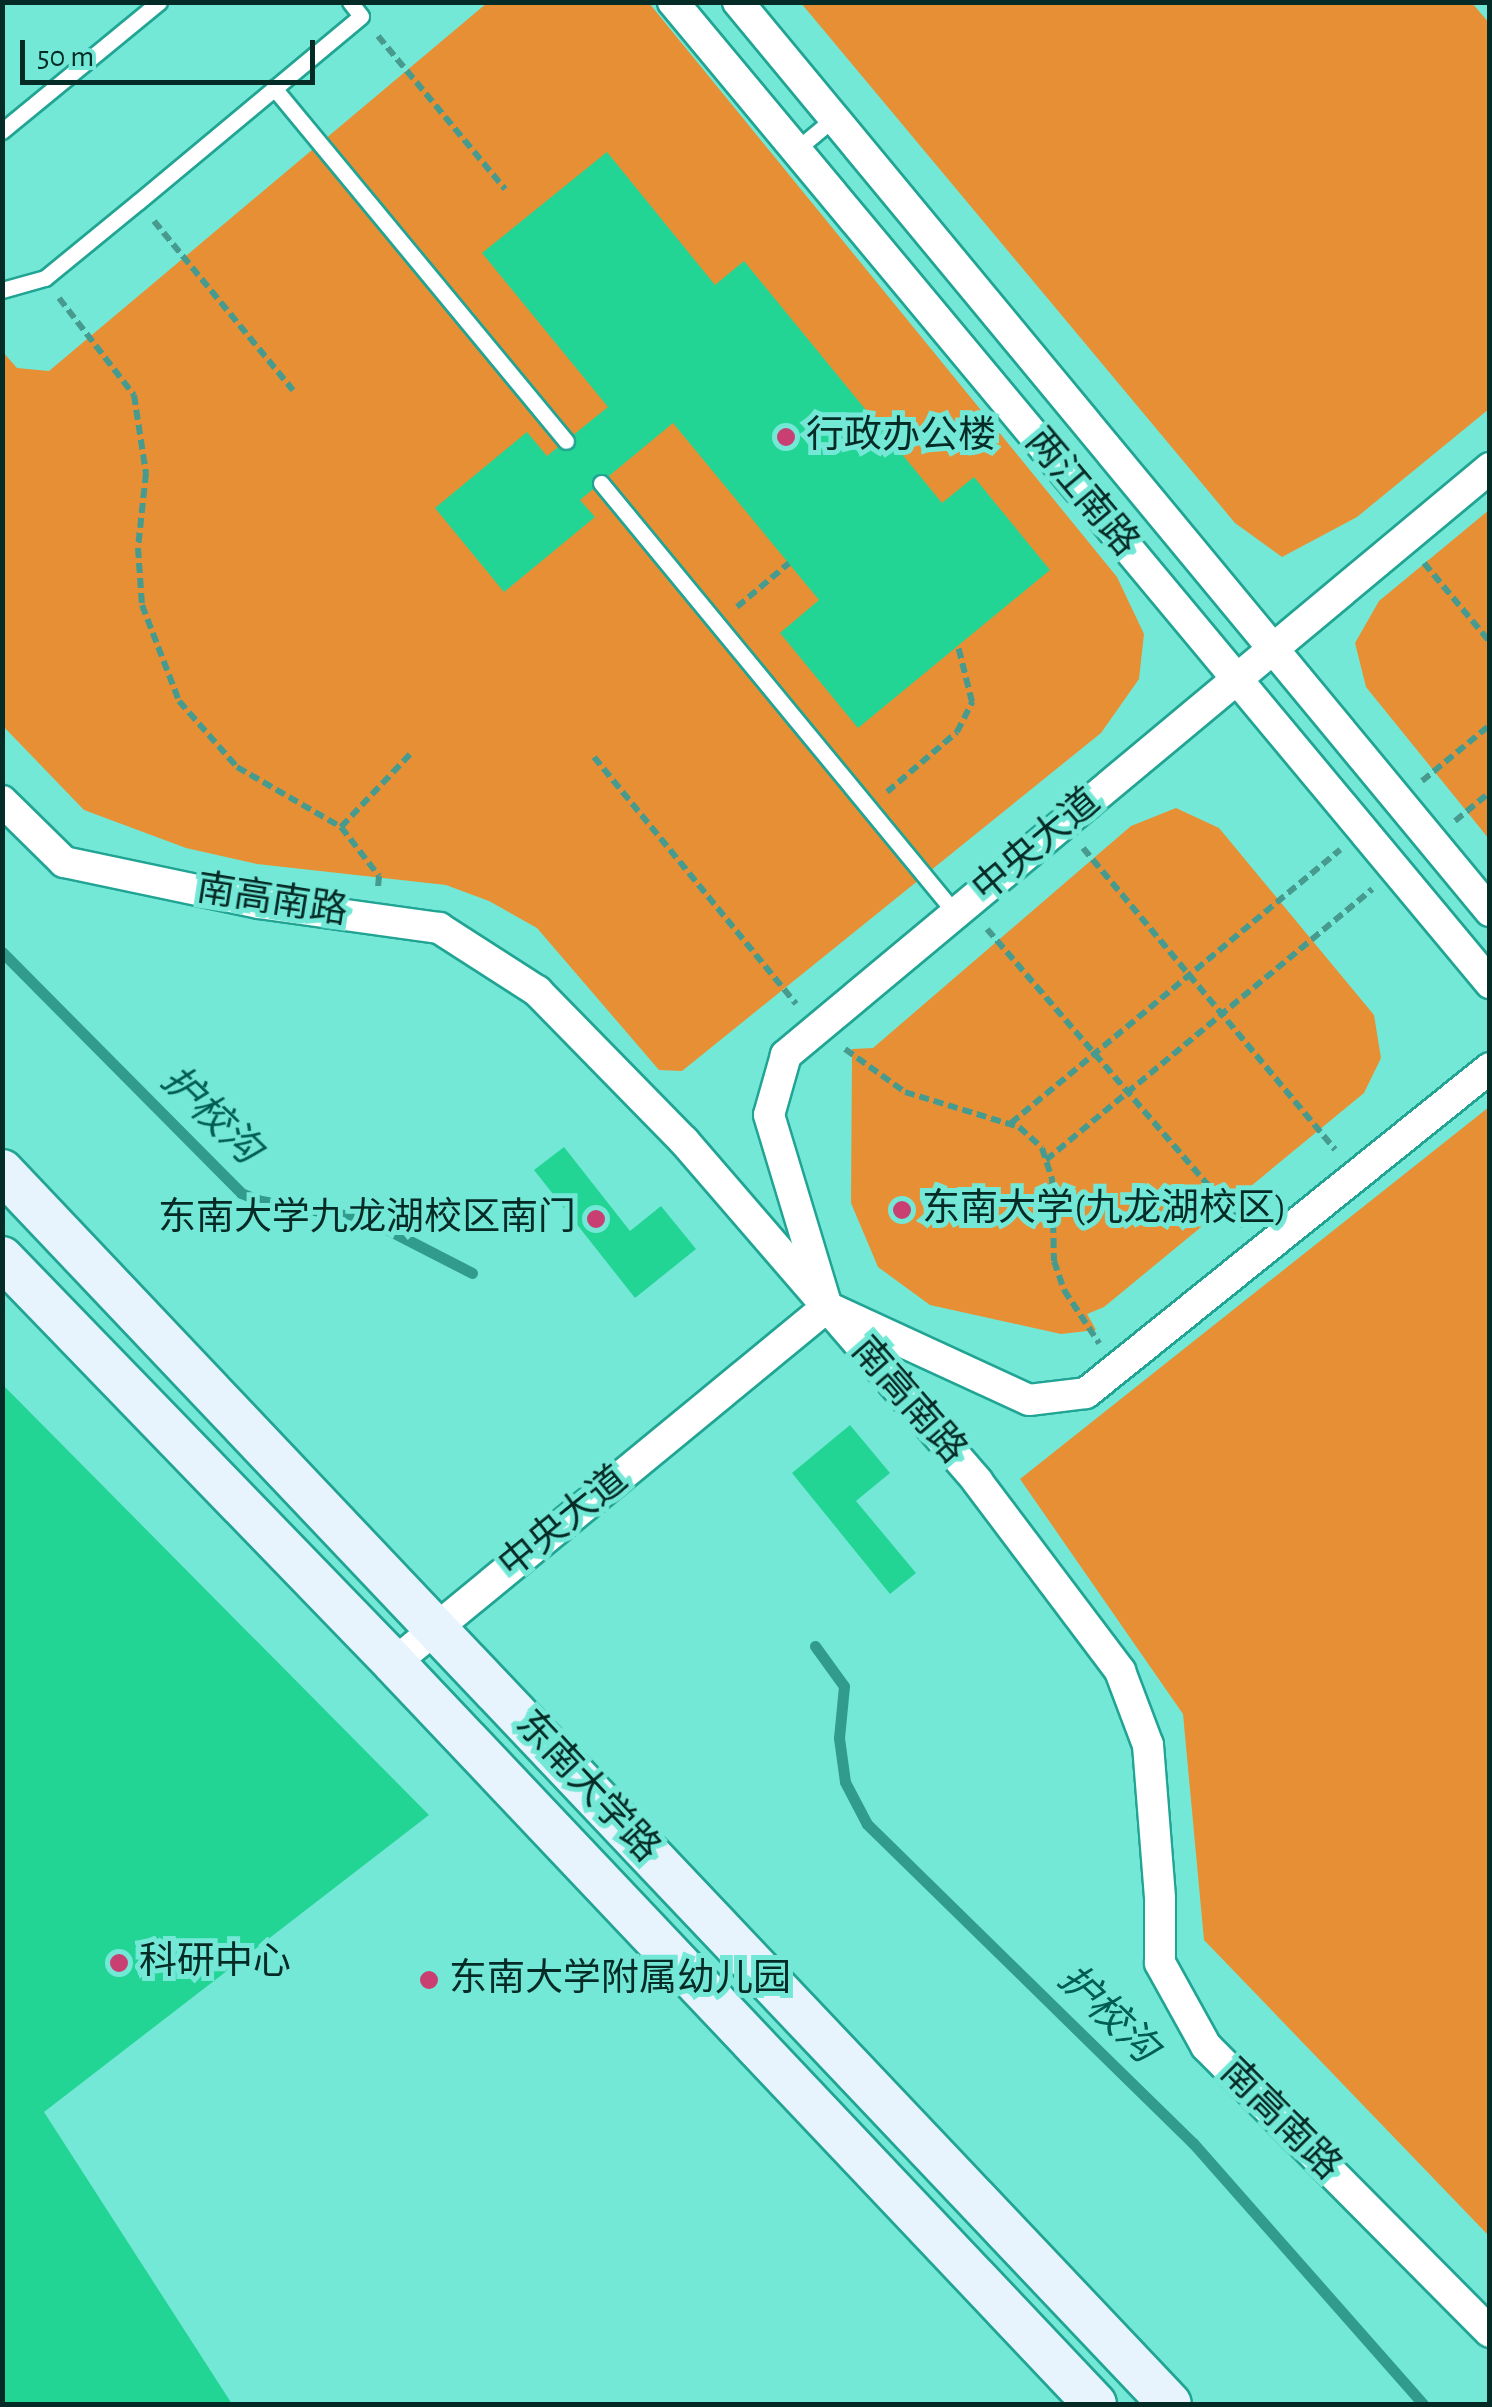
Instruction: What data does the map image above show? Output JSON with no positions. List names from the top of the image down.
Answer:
{
  "streets": {
    "main road": ["东南大学路"],
    "street": ["两江南路", "中央大道", "南高南路"]
  },
  "crossings": [
    ["两江南路", "中央大道"],
    ["中央大道", "南高南路"],
    ["中央大道", "东南大学路"]
  ],
  "water": ["护校沟"],
  "places": [
    "行政办公楼",
    "东南大学(九龙湖校区)",
    "东南大学九龙湖校区南门",
    "科研中心",
    "东南大学附属幼儿园"
  ],
  "scale_bar": "50 m"
}
